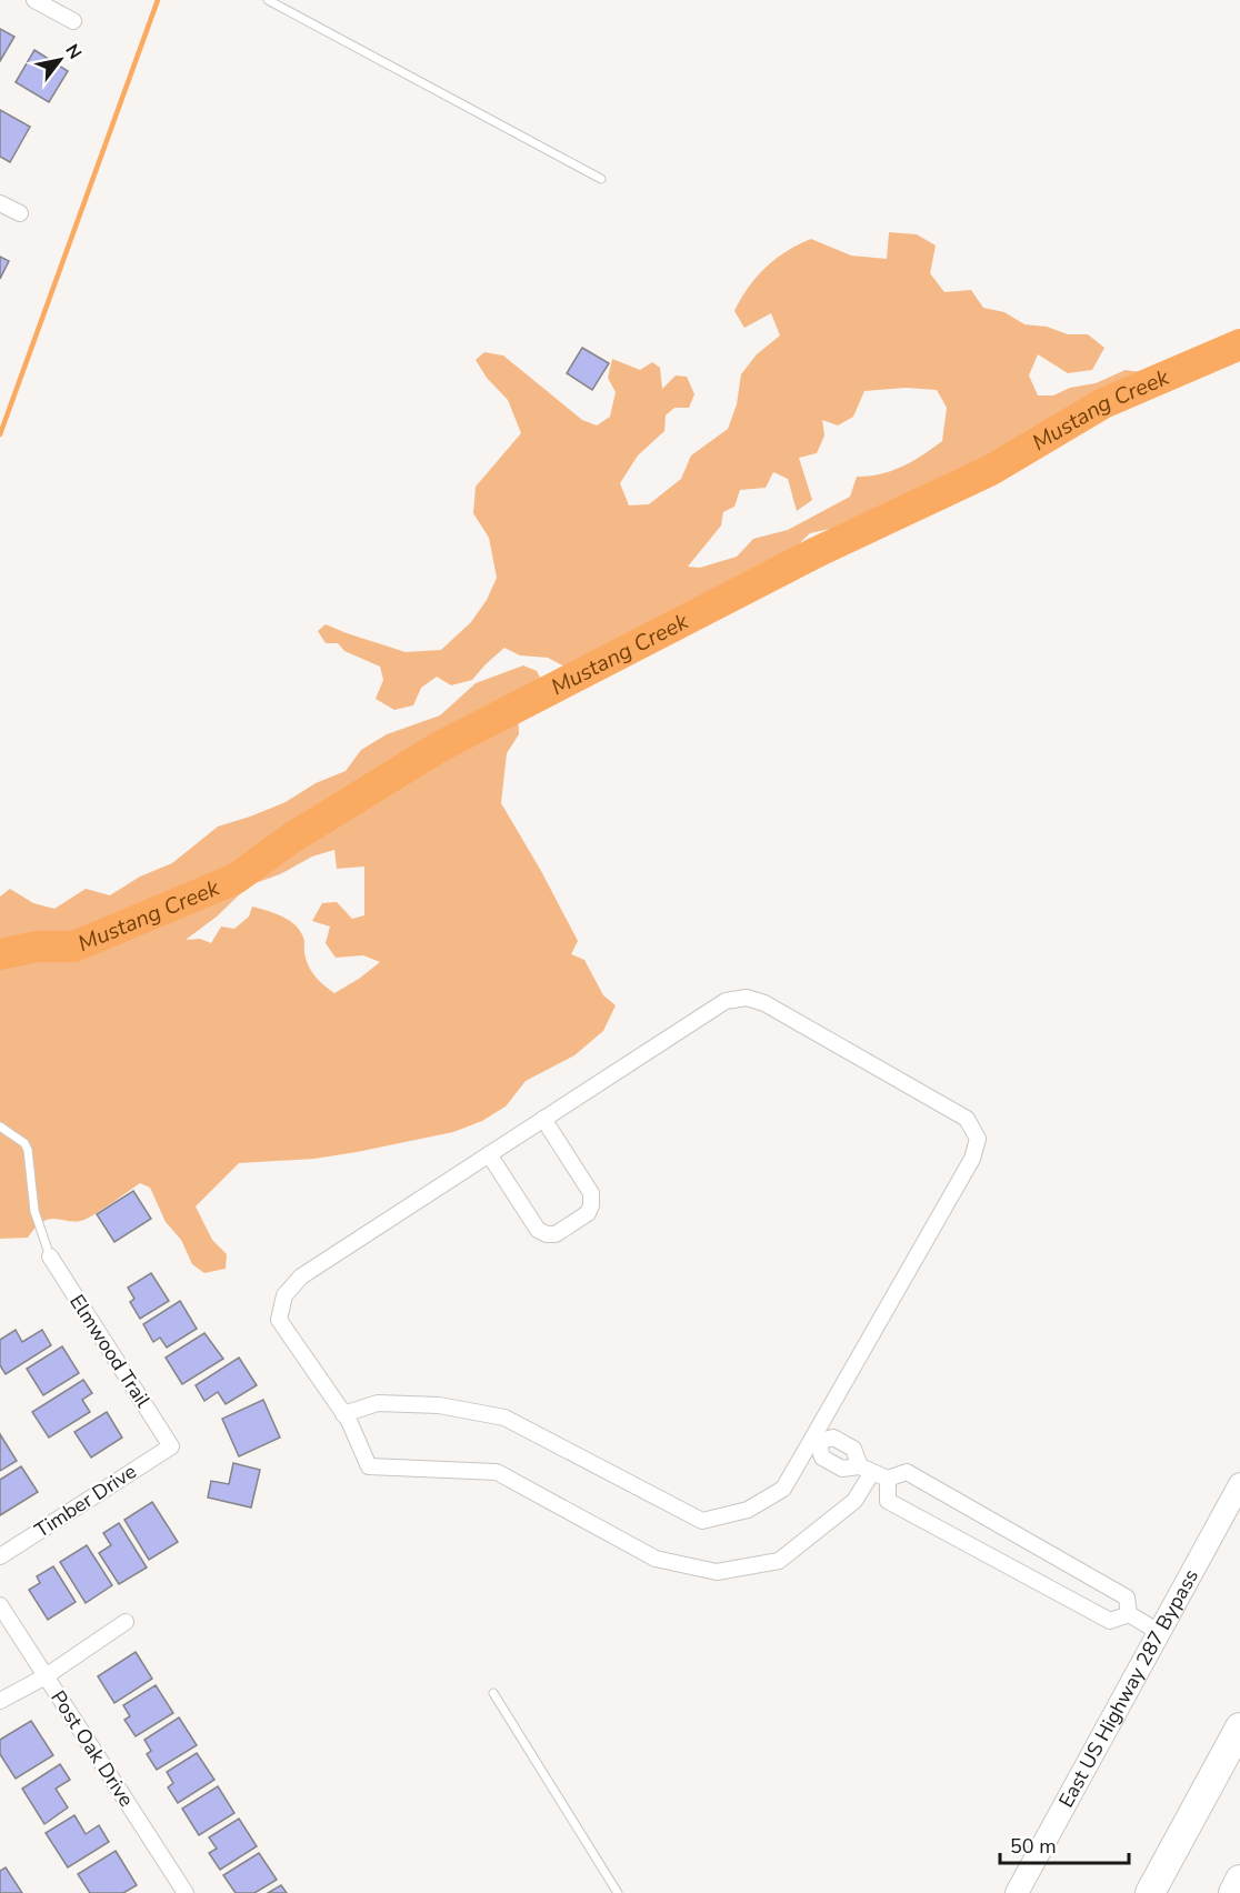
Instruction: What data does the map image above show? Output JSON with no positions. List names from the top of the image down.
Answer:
{
  "streets": {
    "main road": ["East US Highway 287 Bypass"],
    "street": ["Elmwood Trail", "Timber Drive", "Post Oak Drive"]
  },
  "crossings": [
    ["Elmwood Trail", "Timber Drive"]
  ],
  "water": ["Mustang Creek"],
  "scale_bar": "50 m",
  "north": "top right"
}
